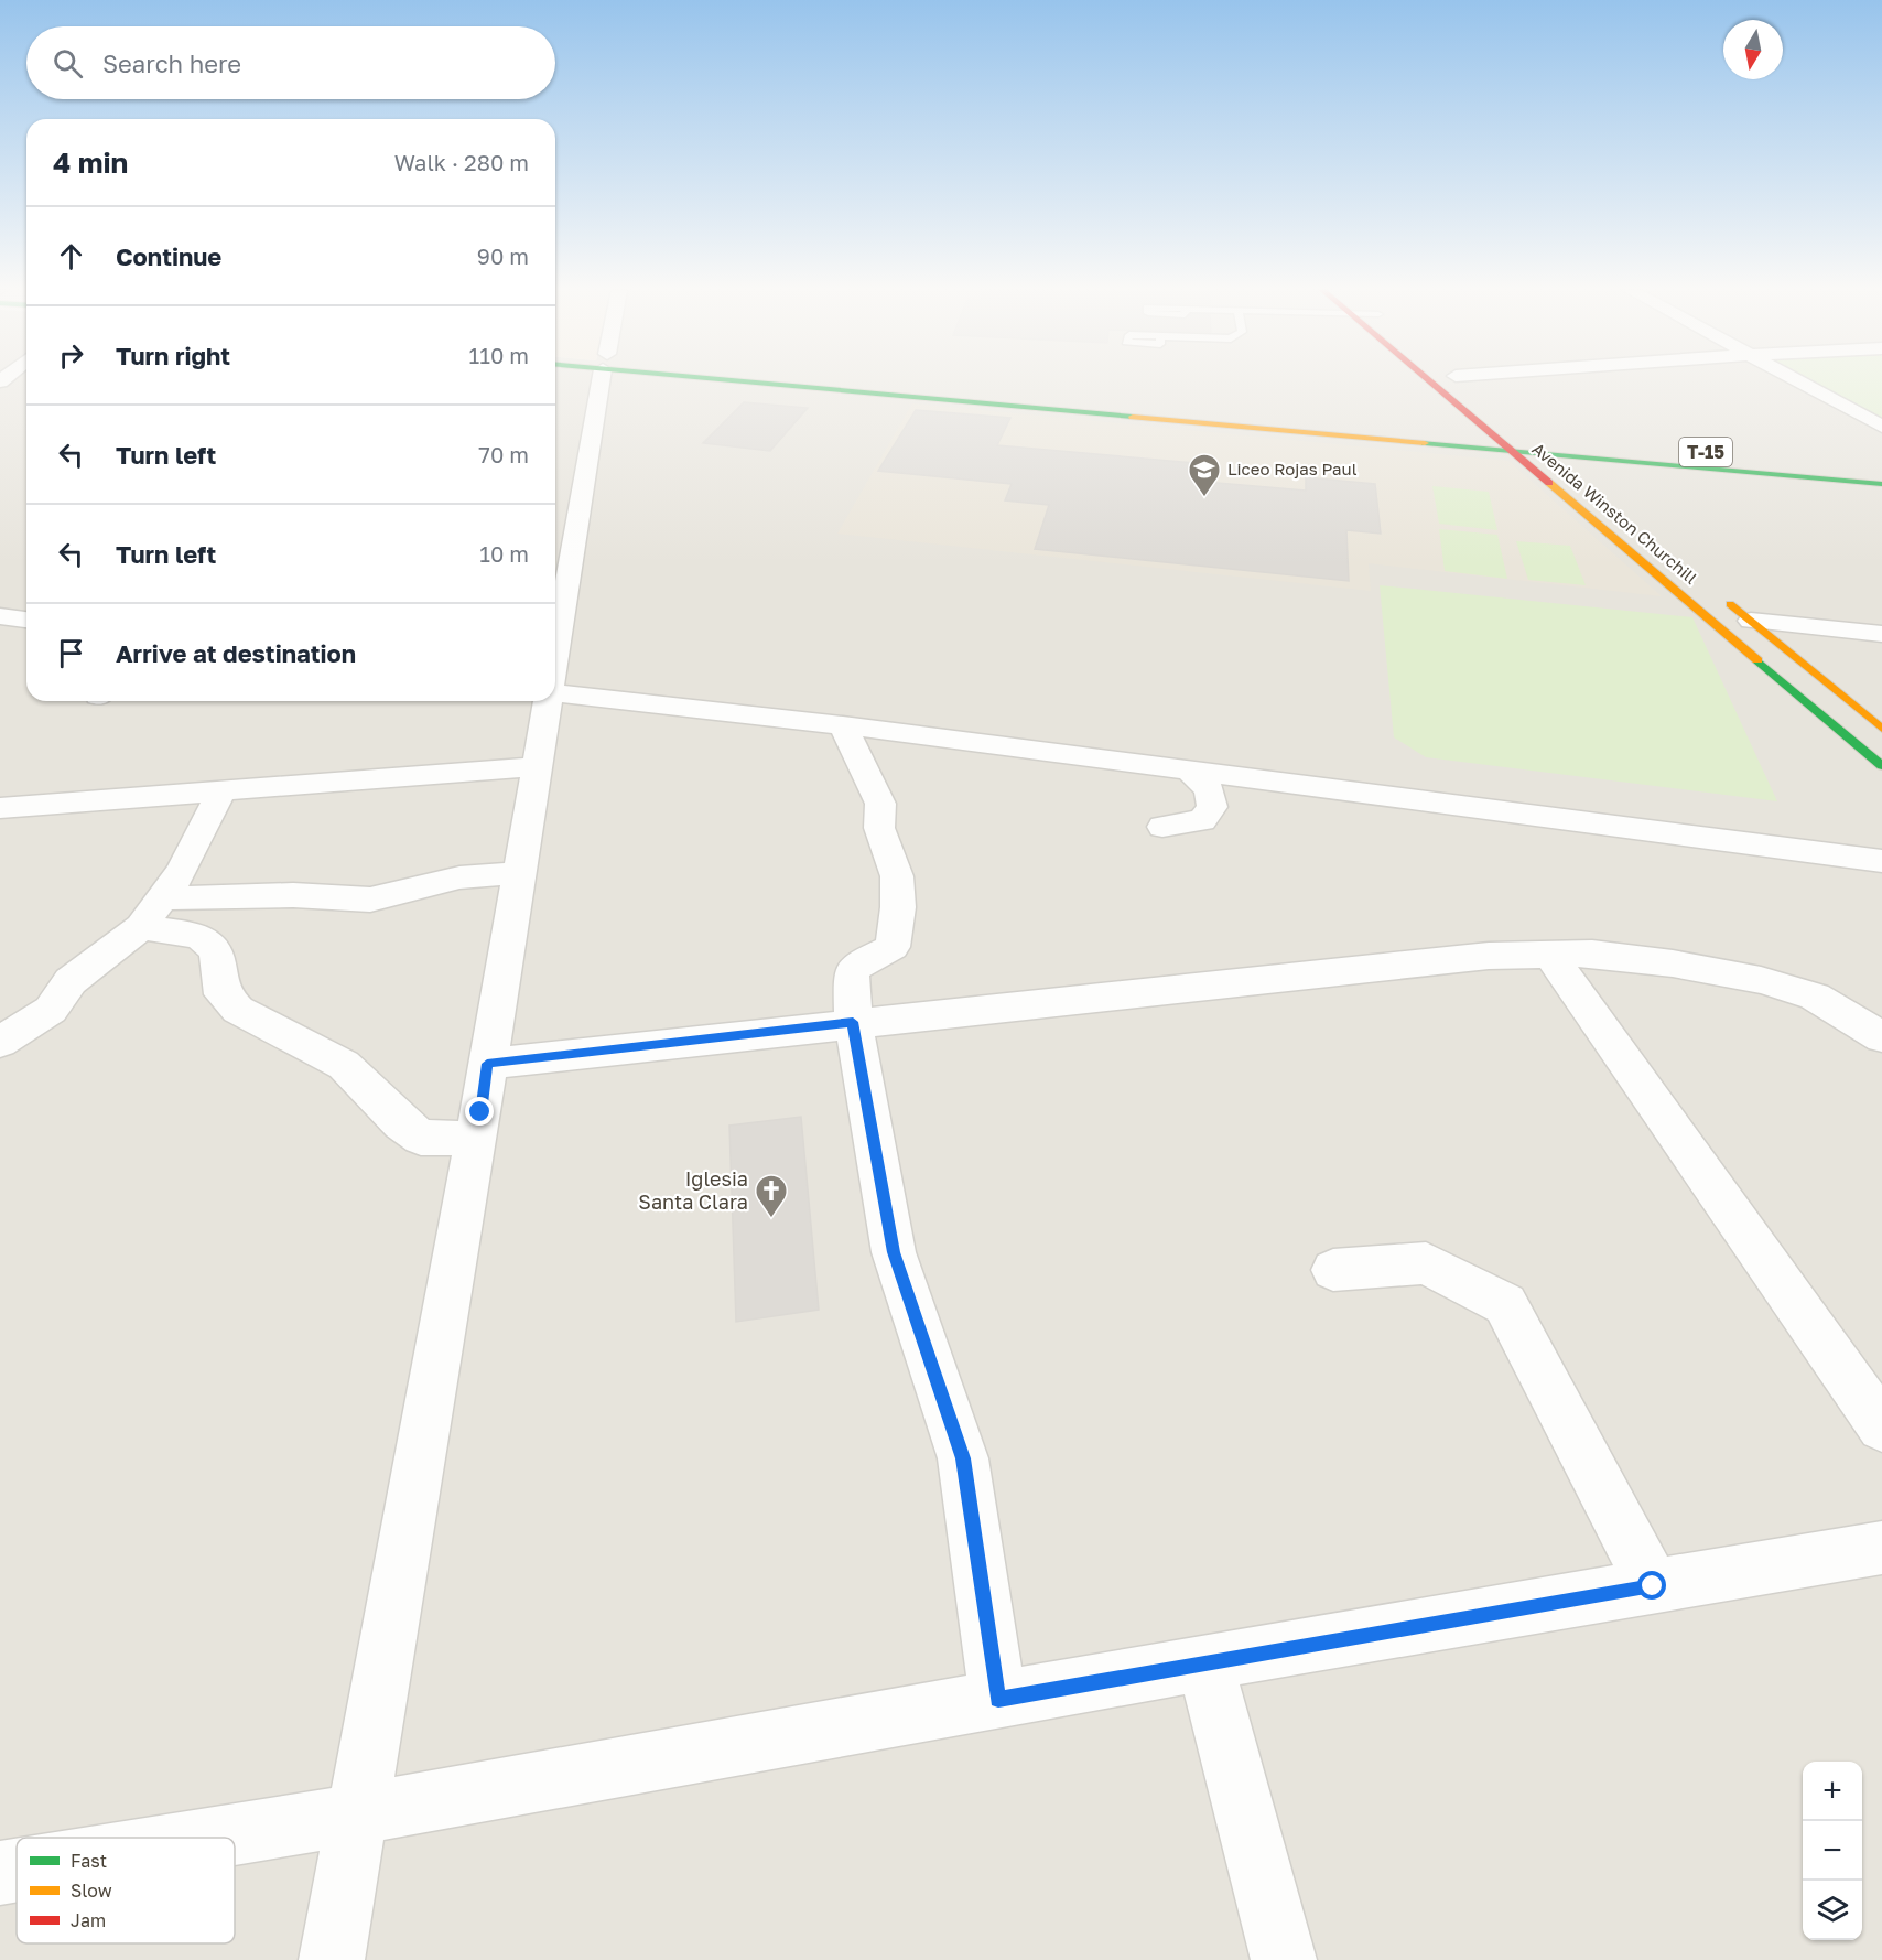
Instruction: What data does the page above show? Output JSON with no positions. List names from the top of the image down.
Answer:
{
  "streets": {
    "main road": ["T-15", "Avenida Winston Churchill"]
  },
  "crossings": [
    ["T-15", "Avenida Winston Churchill"]
  ],
  "places": {
    "school or university": ["Liceo Rojas Paul"],
    "church": ["Iglesia Santa Clara"]
  },
  "legend": ["Fast", "Slow", "Jam"],
  "north": "bottom",
  "page": {
    "search": "Search here",
    "heading": ["4 min", "Walk · 280 m"],
    "list": [
      ["Continue", "90 m"],
      ["Turn right", "110 m"],
      ["Turn left", "70 m"],
      ["Turn left", "10 m"],
      "Arrive at destination"
    ],
    "map_buttons": ["+", "−"]
  }
}
